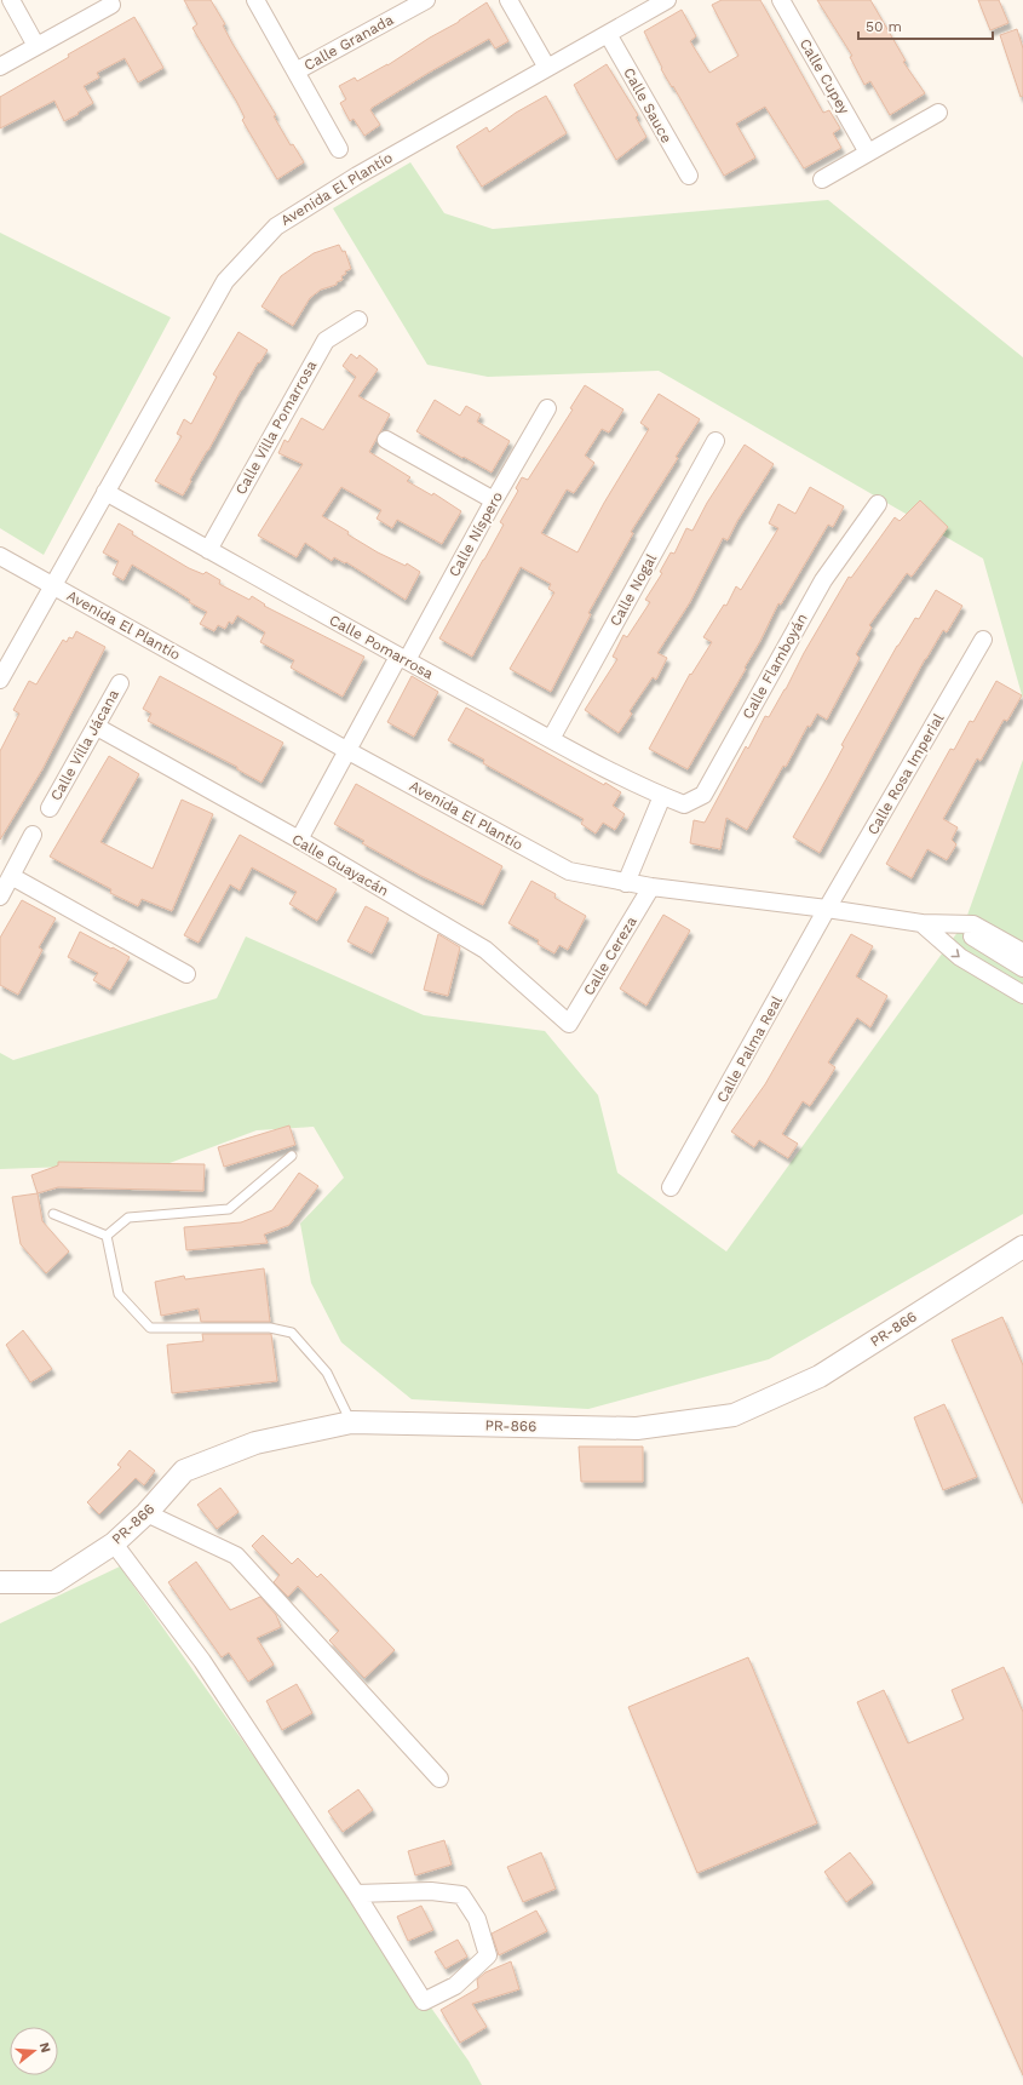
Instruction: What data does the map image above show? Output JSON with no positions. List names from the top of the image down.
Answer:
{
  "streets": {
    "street": [
      "Calle Granada",
      "Calle Cupey",
      "Calle Sauce",
      "Avenida El Plantío",
      "Calle Villa Pomarrosa",
      "Calle Níspero",
      "Calle Nogal",
      "Calle Pomarrosa",
      "Calle Flamboyán",
      "Calle Villa Jácana",
      "Calle Rosa Imperial",
      "Calle Guayacán",
      "Calle Cereza",
      "Calle Palma Real",
      "PR-866"
    ]
  },
  "crossings": [
    ["Calle Sauce", "Avenida El Plantío"],
    ["Avenida El Plantío", "Calle Níspero"],
    ["Avenida El Plantío", "Calle Pomarrosa"],
    ["Avenida El Plantío", "Calle Rosa Imperial"],
    ["Avenida El Plantío", "Calle Cereza"],
    ["Avenida El Plantío", "Calle Palma Real"],
    ["Calle Villa Pomarrosa", "Calle Pomarrosa"],
    ["Calle Níspero", "Calle Pomarrosa"],
    ["Calle Níspero", "Calle Guayacán"],
    ["Calle Nogal", "Calle Pomarrosa"],
    ["Calle Pomarrosa", "Calle Flamboyán"],
    ["Calle Villa Jácana", "Calle Guayacán"],
    ["Calle Rosa Imperial", "Calle Palma Real"],
    ["Calle Guayacán", "Calle Cereza"]
  ],
  "scale_bar": "50 m",
  "north": "right"
}
